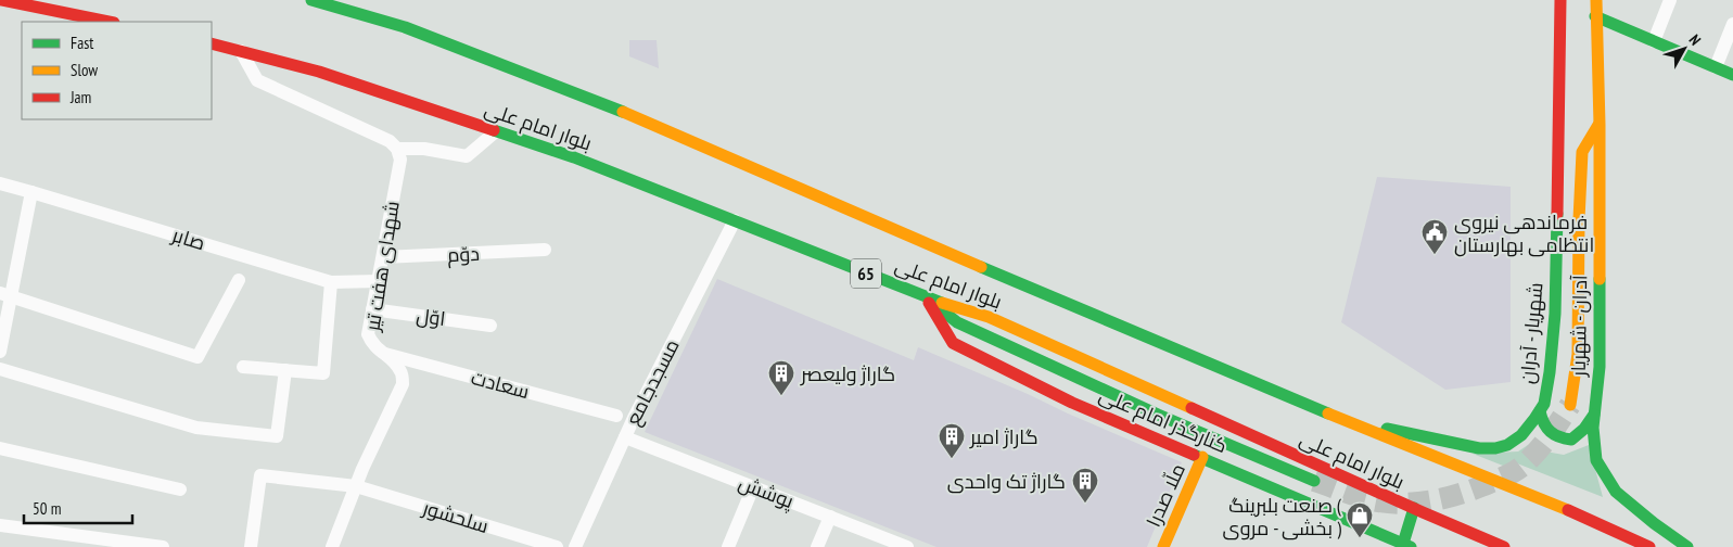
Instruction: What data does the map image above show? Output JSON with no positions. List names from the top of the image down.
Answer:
{
  "streets": {
    "main road": [
      "بلوار امام علی",
      "65",
      "آدران - شهریار",
      "شهریار - آدران",
      "کنارگذر امام علی",
      "ملّا صدرا"
    ],
    "street": [
      "صابر",
      "دوّم",
      "شهدای هفت تیر",
      "اوّل",
      "مسجدجامع",
      "سعادت",
      "پوشش",
      "سلحشور"
    ]
  },
  "crossings": [
    ["بلوار امام علی", "شهریار - آدران"],
    ["بلوار امام علی", "مسجدجامع"],
    ["بلوار امام علی", "کنارگذر امام علی"],
    ["صابر", "شهدای هفت تیر"],
    ["دوّم", "شهدای هفت تیر"],
    ["شهدای هفت تیر", "اوّل"],
    ["شهدای هفت تیر", "سعادت"],
    ["شهدای هفت تیر", "سلحشور"],
    ["مسجدجامع", "پوشش"],
    ["کنارگذر امام علی", "ملّا صدرا"]
  ],
  "places": {
    "public building": ["فرماندهی نیروی انتظامی بهارستان"],
    "building": ["گاراژ ولیعصر", "گاراژ امیر", "گاراژ تک واحدی"],
    "shop": ["صنعت بلبرینگ ( بخشی - مروی )"]
  },
  "legend": ["Fast", "Slow", "Jam"],
  "scale_bar": "50 m",
  "north": "top right"
}
